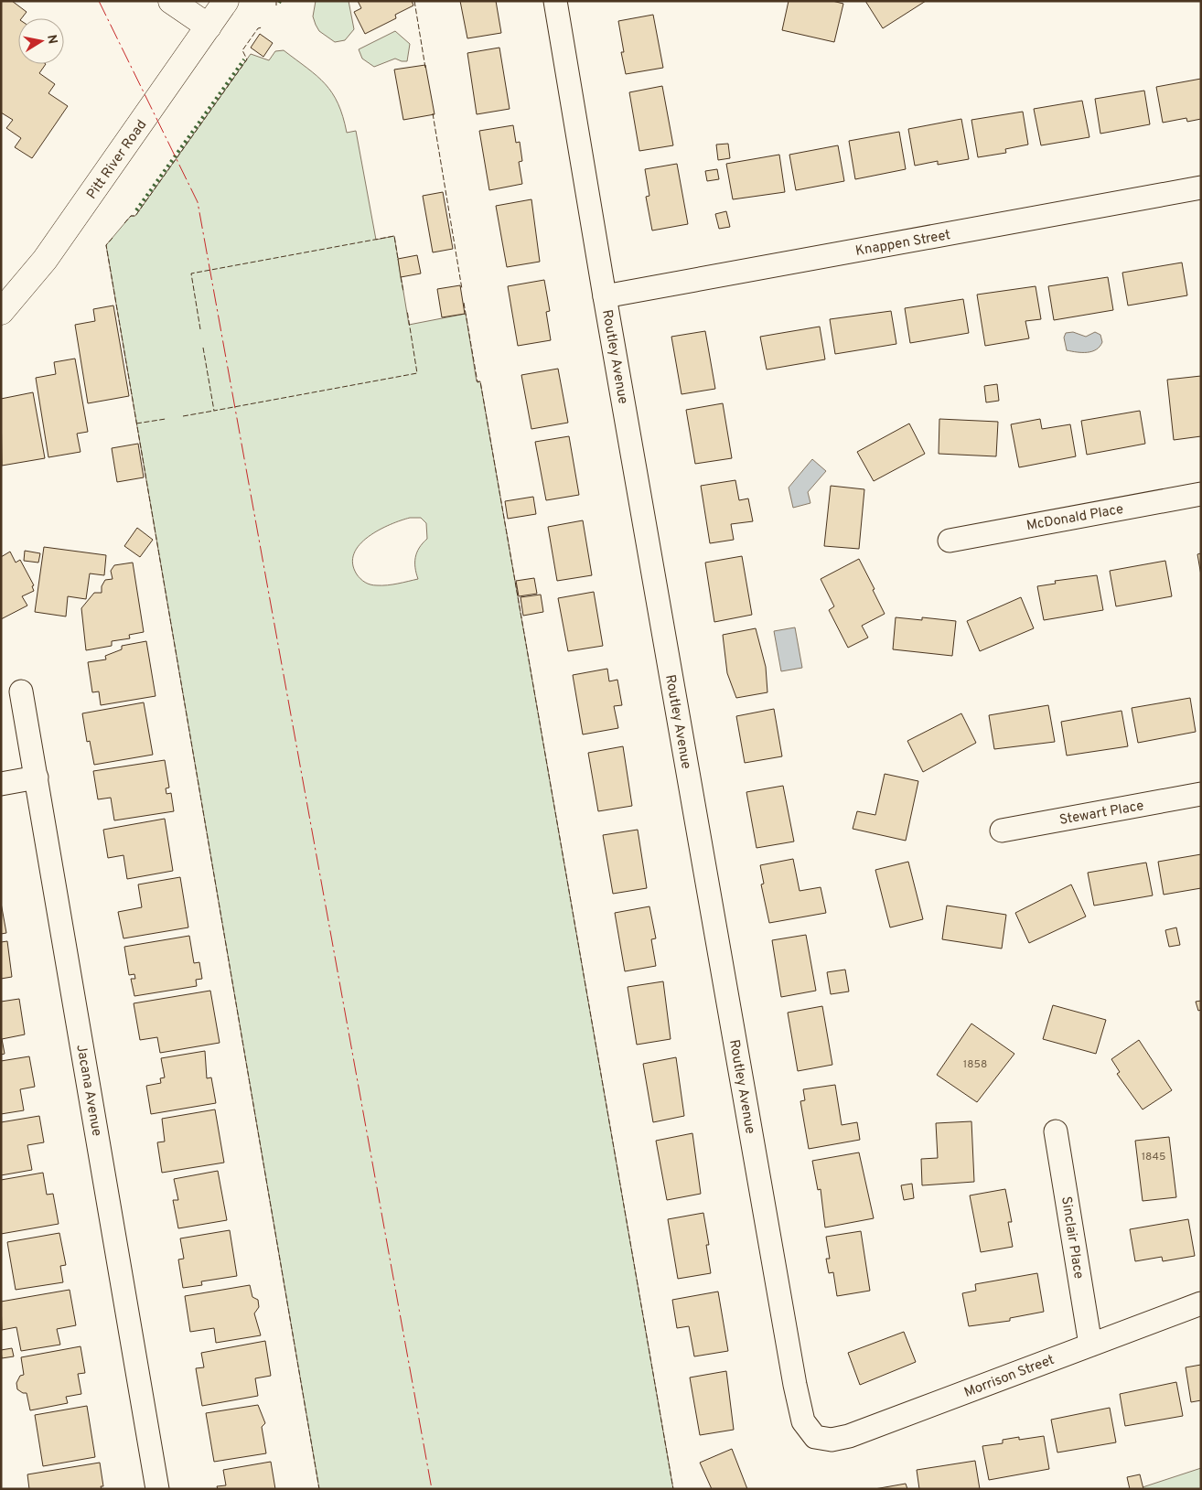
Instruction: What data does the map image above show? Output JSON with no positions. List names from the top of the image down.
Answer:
{
  "streets": {
    "main road": ["Pitt River Road"],
    "street": [
      "Knappen Street",
      "Routley Avenue",
      "McDonald Place",
      "Stewart Place",
      "Jacana Avenue",
      "Sinclair Place",
      "Morrison Street"
    ]
  },
  "crossings": [
    ["Knappen Street", "Routley Avenue"],
    ["Routley Avenue", "Morrison Street"],
    ["Sinclair Place", "Morrison Street"]
  ],
  "house_numbers": ["1858", "1845"],
  "north": "right"
}
